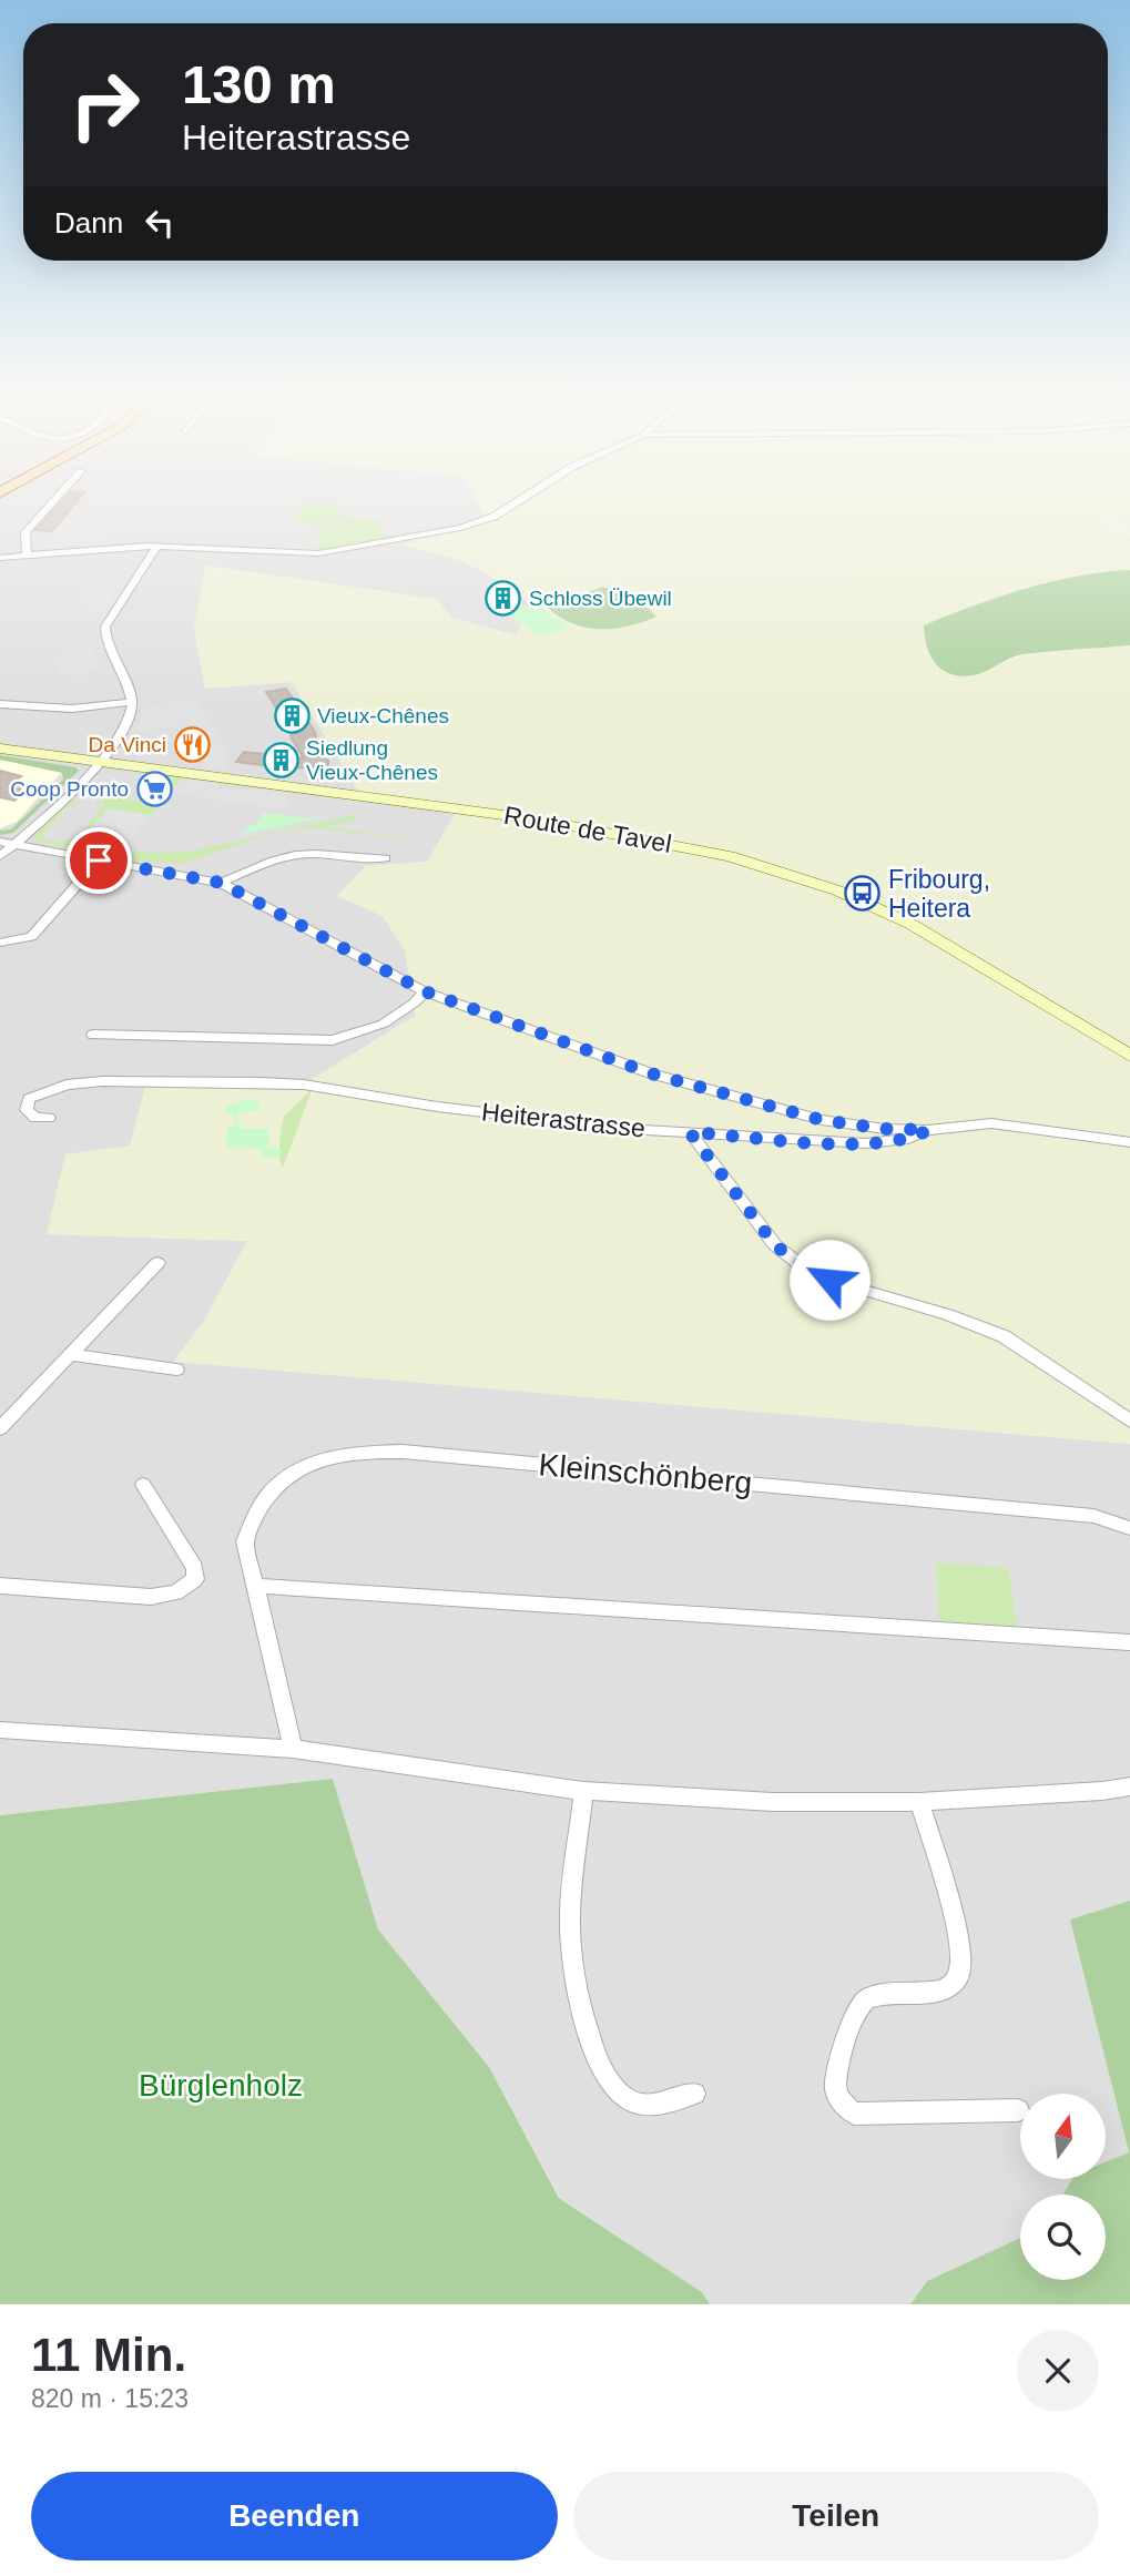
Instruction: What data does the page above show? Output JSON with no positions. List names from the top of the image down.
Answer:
{
  "streets": {
    "main road": ["Route de Tavel"],
    "street": ["Heiterastrasse", "Kleinschönberg"]
  },
  "parks": ["Bürglenholz"],
  "places": {
    "building": ["Schloss Übewil", "Vieux-Chênes", "Siedlung Vieux-Chênes"],
    "restaurant": ["Da Vinci"],
    "supermarket": ["Coop Pronto"],
    "bus stop": ["Fribourg, Heitera"]
  },
  "north": "top",
  "page": {
    "turn": ["130 m", "Heiterastrasse"],
    "then": "Dann",
    "heading": ["11 Min.", "820 m · 15:23"],
    "buttons": ["Beenden", "Teilen"]
  }
}
